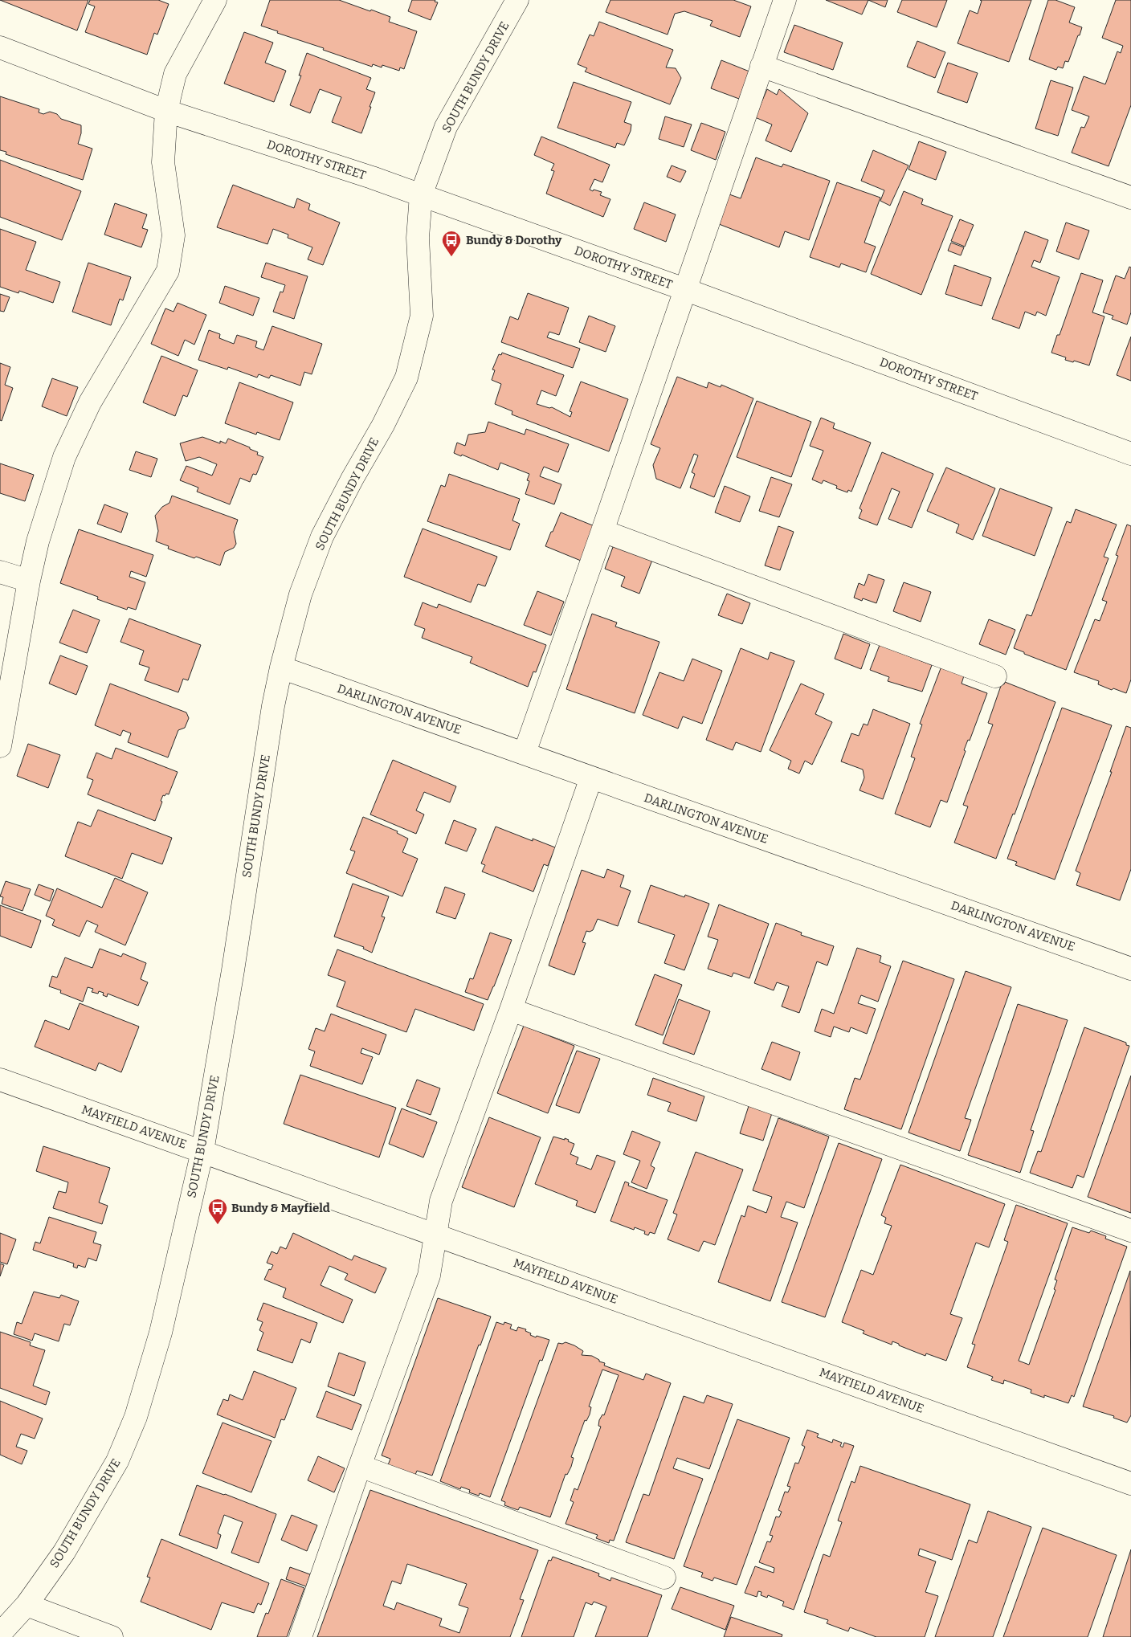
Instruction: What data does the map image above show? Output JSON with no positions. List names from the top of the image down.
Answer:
{
  "streets": {
    "street": [
      "SOUTH BUNDY DRIVE",
      "DOROTHY STREET",
      "DARLINGTON AVENUE",
      "MAYFIELD AVENUE"
    ]
  },
  "crossings": [
    ["SOUTH BUNDY DRIVE", "DOROTHY STREET"],
    ["SOUTH BUNDY DRIVE", "DARLINGTON AVENUE"],
    ["SOUTH BUNDY DRIVE", "MAYFIELD AVENUE"]
  ],
  "places": {
    "bus stop": ["Bundy & Dorothy", "Bundy & Mayfield"]
  }
}
